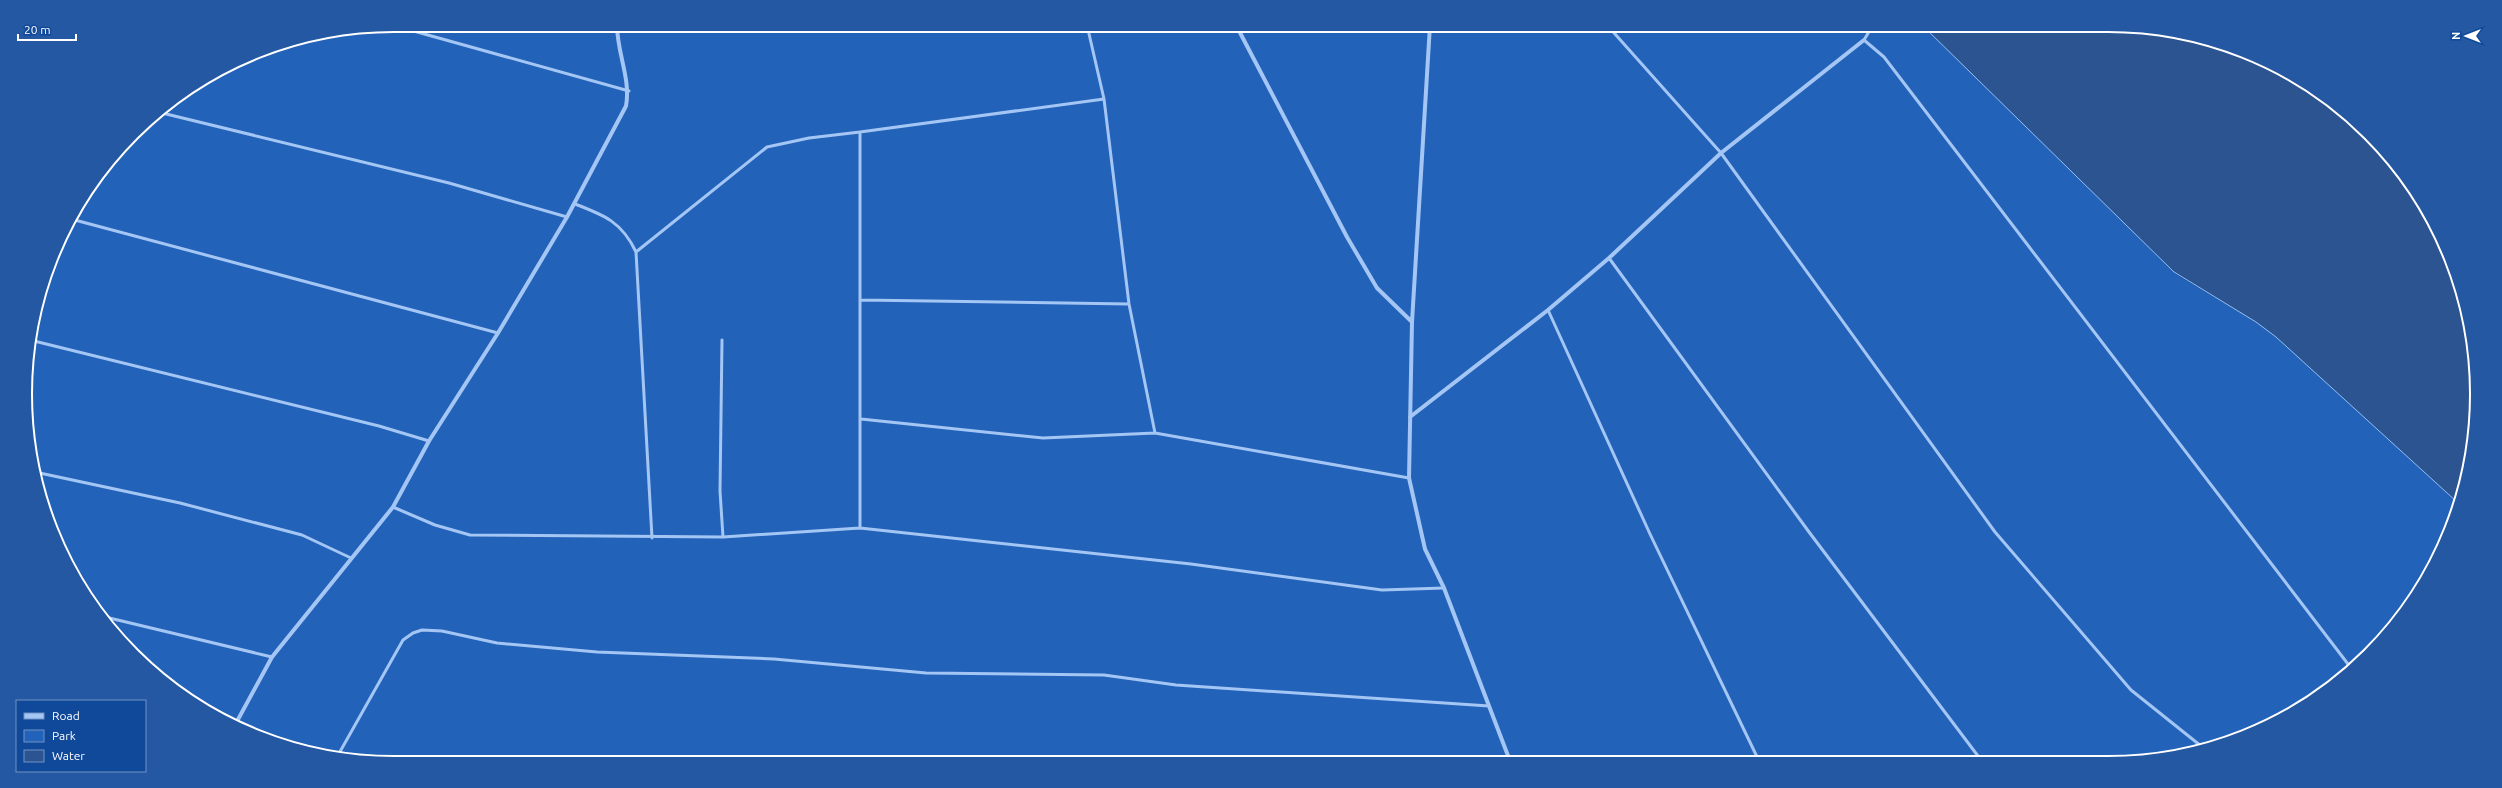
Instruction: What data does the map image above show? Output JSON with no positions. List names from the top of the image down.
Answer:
{
  "legend": ["Road", "Park", "Water"],
  "scale_bar": "20 m",
  "north": "left"
}
